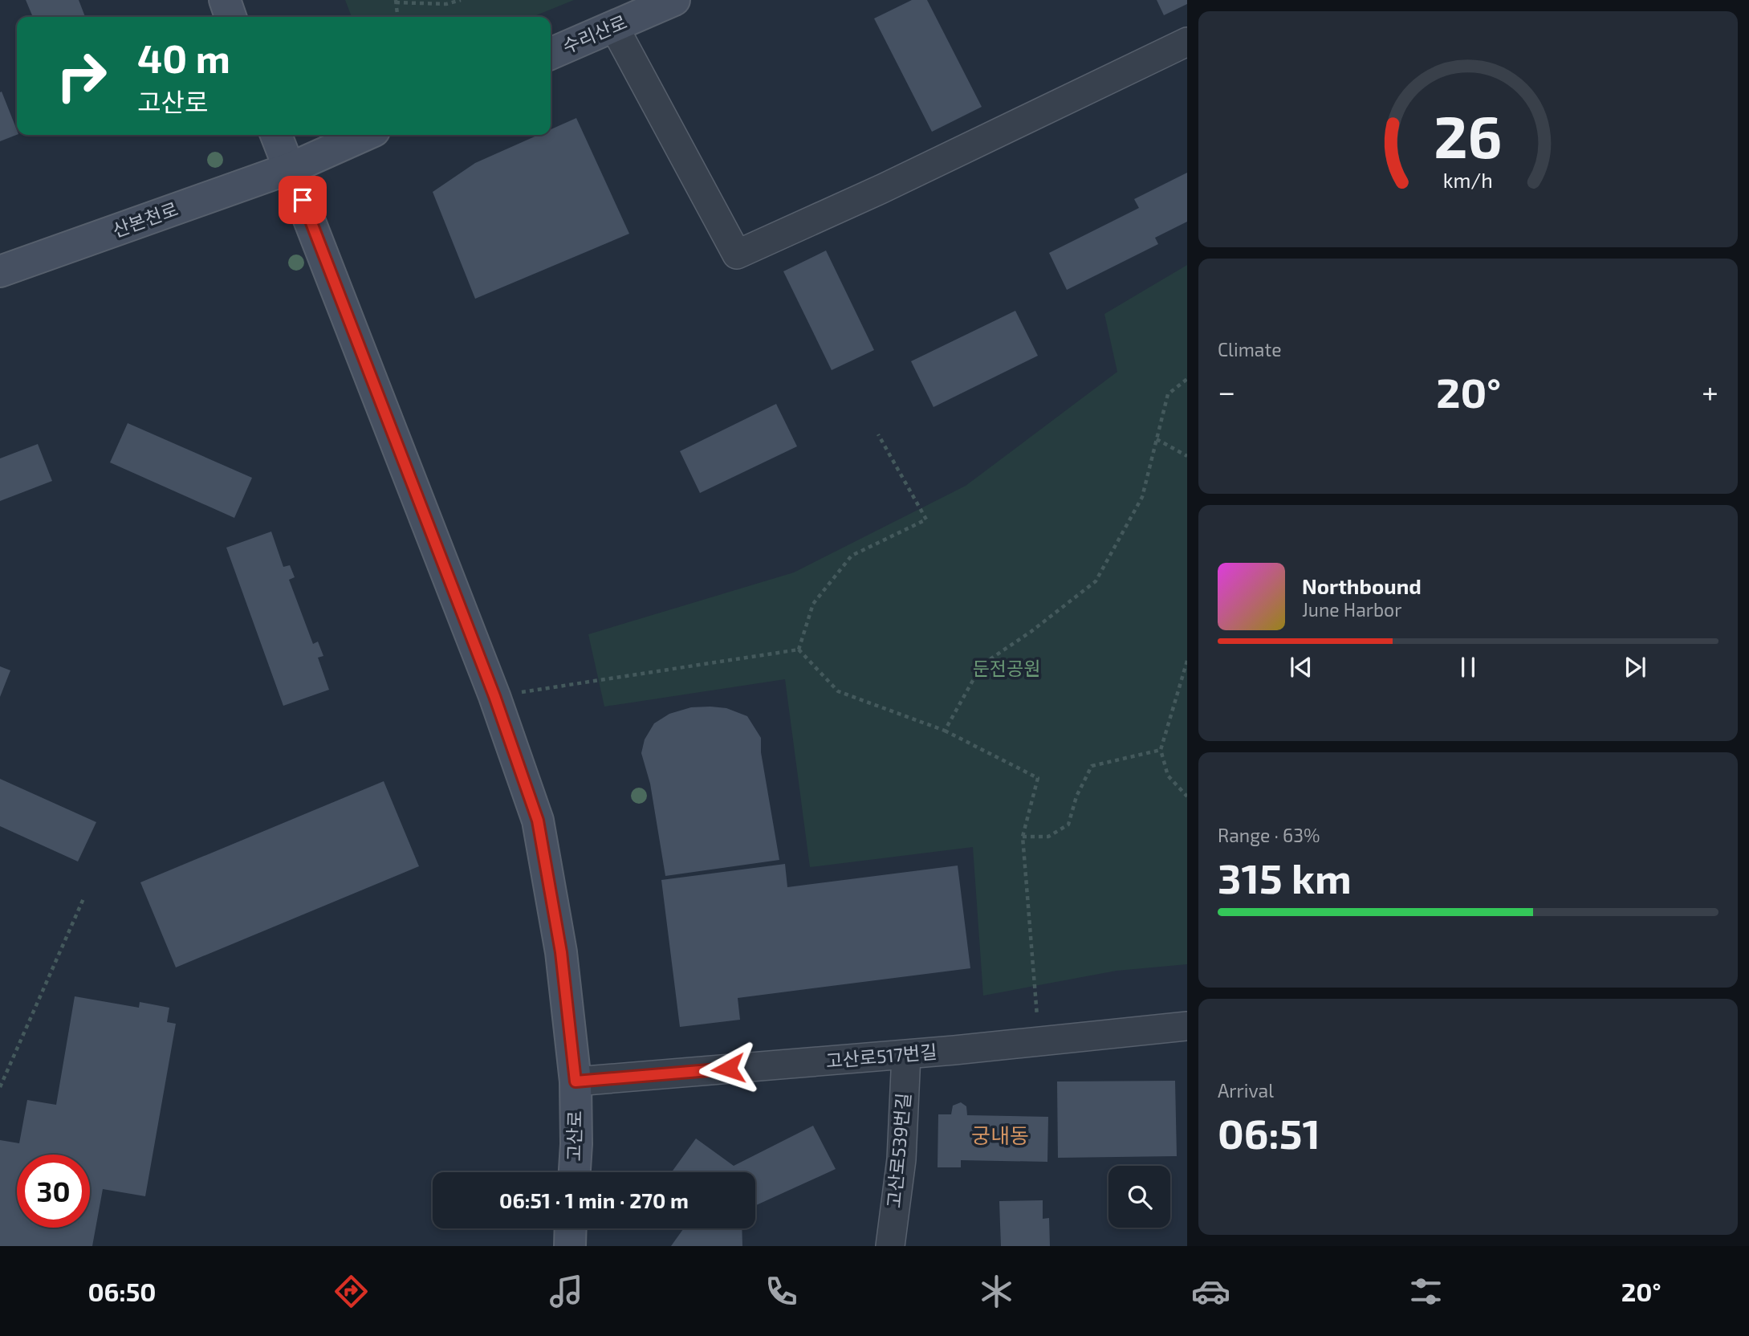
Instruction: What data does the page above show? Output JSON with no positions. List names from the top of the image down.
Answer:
{
  "streets": {
    "street": [
      "수리산로",
      "산본천로",
      "고산로517번길",
      "고산로",
      "고산로539번길"
    ]
  },
  "crossings": [
    ["산본천로", "고산로"],
    ["고산로517번길", "고산로"],
    ["고산로517번길", "고산로539번길"]
  ],
  "districts": ["궁내동"],
  "parks": ["둔전공원"],
  "page": {
    "turn": ["40 m", "고산로"],
    "tile": [
      "Climate",
      ["Range · 63%", "315 km"],
      ["Arrival", "06:51"]
    ],
    "heat": ["−", "20°", "+"],
    "song": ["Northbound", "June Harbor"],
    "limit": "30",
    "trip": "06:51 · 1 min · 270 m",
    "tabs": ["06:50", "20°"],
    "gauge": ["26", "km/h"]
  }
}
